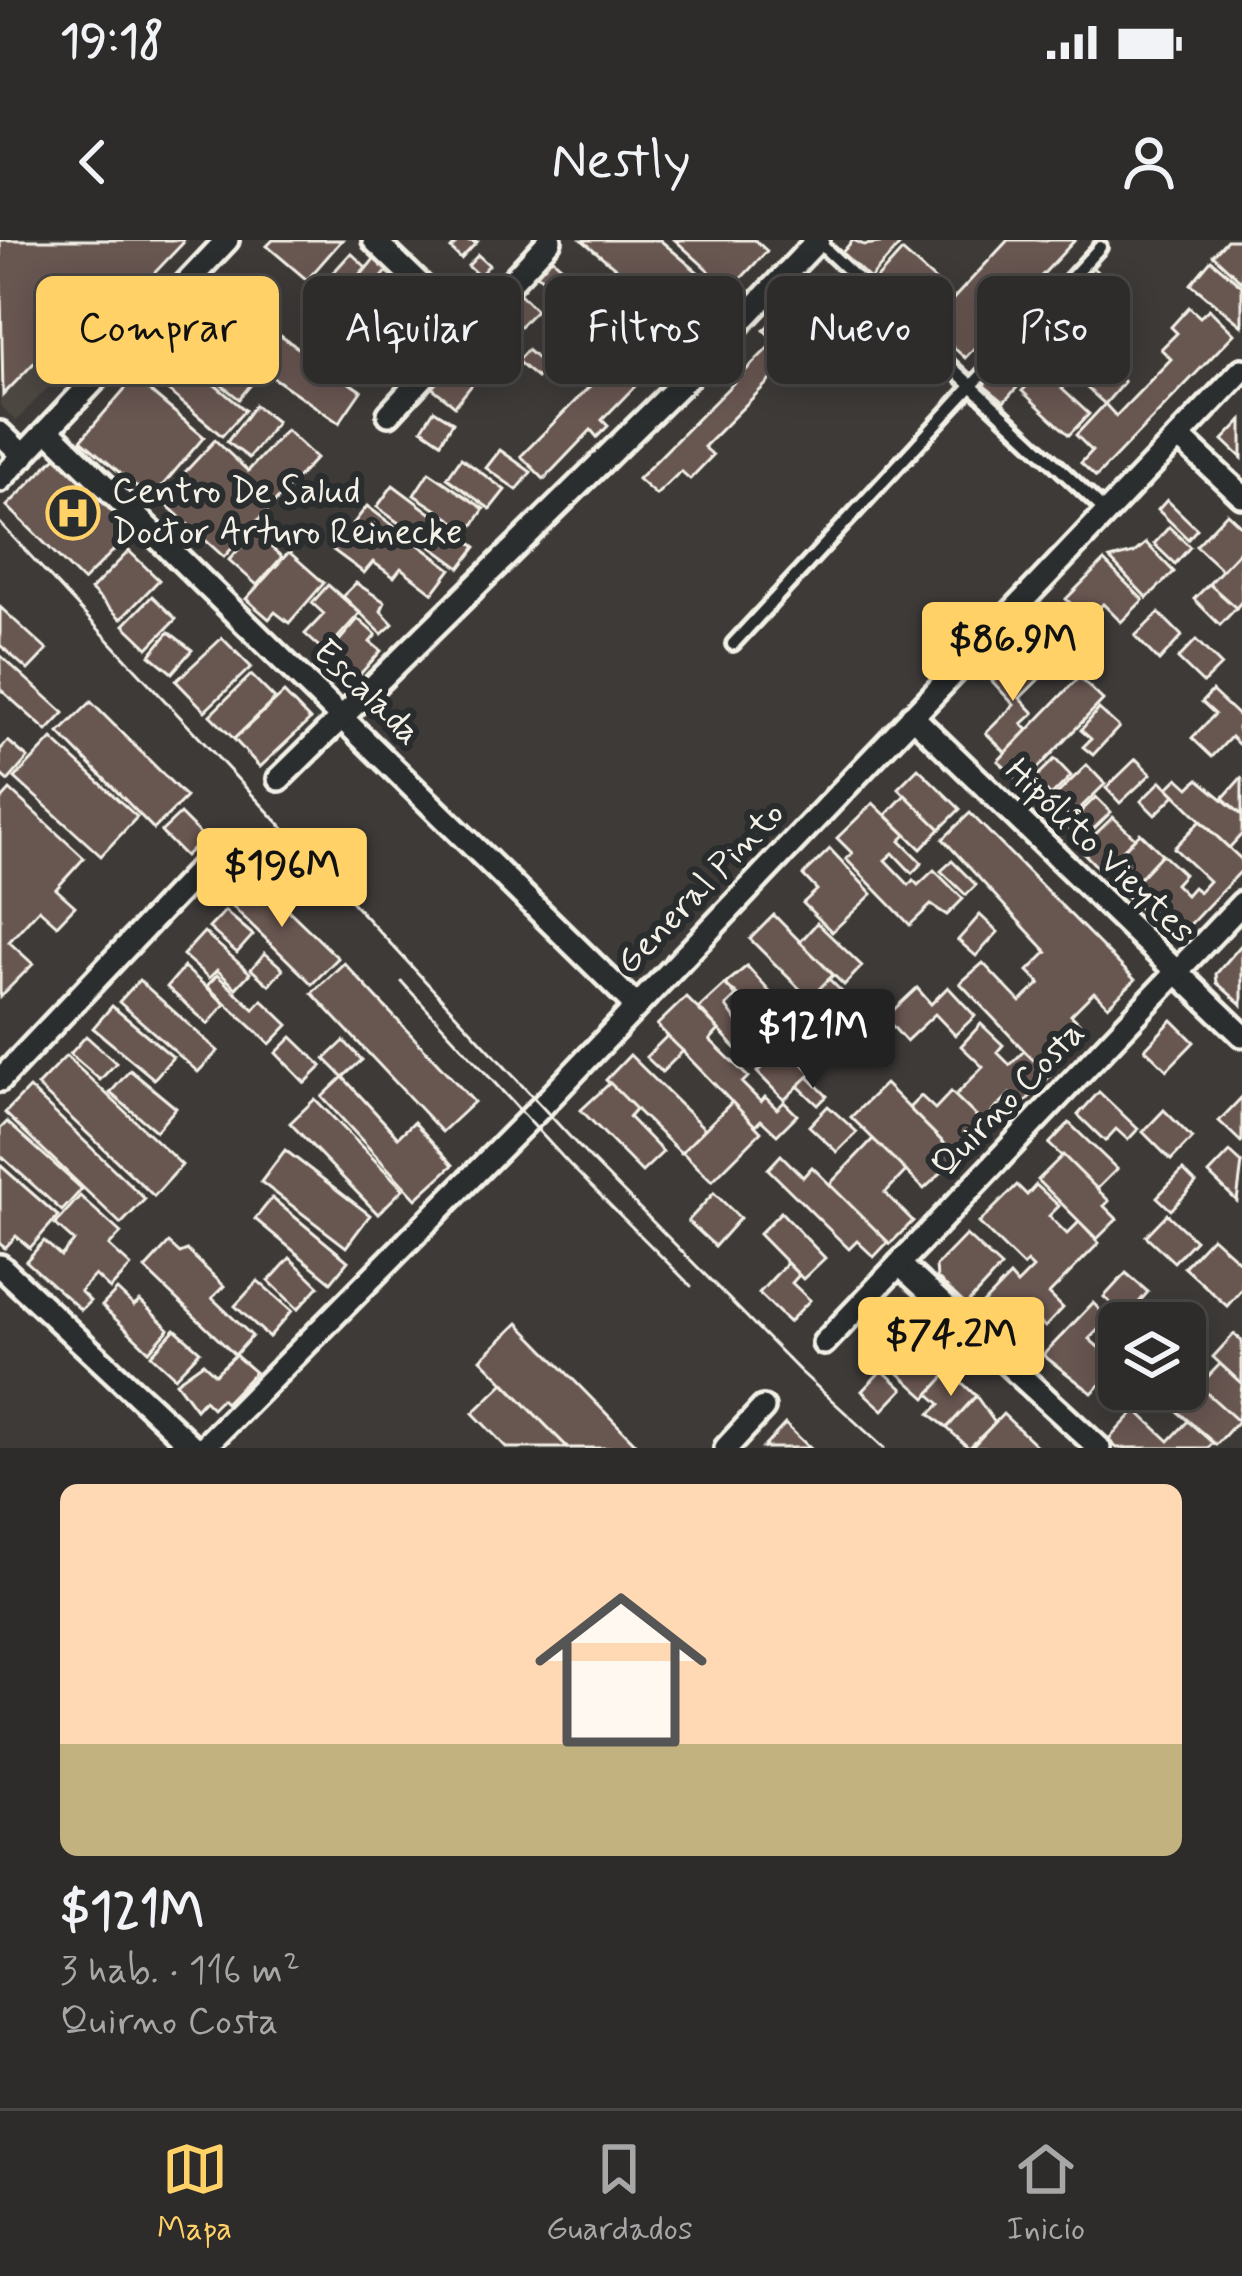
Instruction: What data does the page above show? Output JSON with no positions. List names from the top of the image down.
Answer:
{
  "streets": {
    "street": [
      "Escalada",
      "Hipólito Vieytes",
      "General Pinto",
      "Quirno Costa"
    ]
  },
  "crossings": [
    ["Escalada", "General Pinto"],
    ["Hipólito Vieytes", "General Pinto"],
    ["Hipólito Vieytes", "Quirno Costa"]
  ],
  "places": {
    "hospital": ["Centro De Salud Doctor Arturo Reinecke"]
  },
  "page": {
    "status": "19:18",
    "header": "Nestly",
    "chip": [
      "Comprar",
      "Alquilar",
      "Filtros",
      "Nuevo",
      "Piso"
    ],
    "price": [
      "$86.9M",
      "$196M",
      "$121M",
      "$74.2M"
    ],
    "list": [
      {
        "name": "$121M",
        "note": "3 hab. · 116 m² · Quirno Costa"
      }
    ],
    "tabs": ["Mapa", "Guardados", "Inicio"]
  }
}
